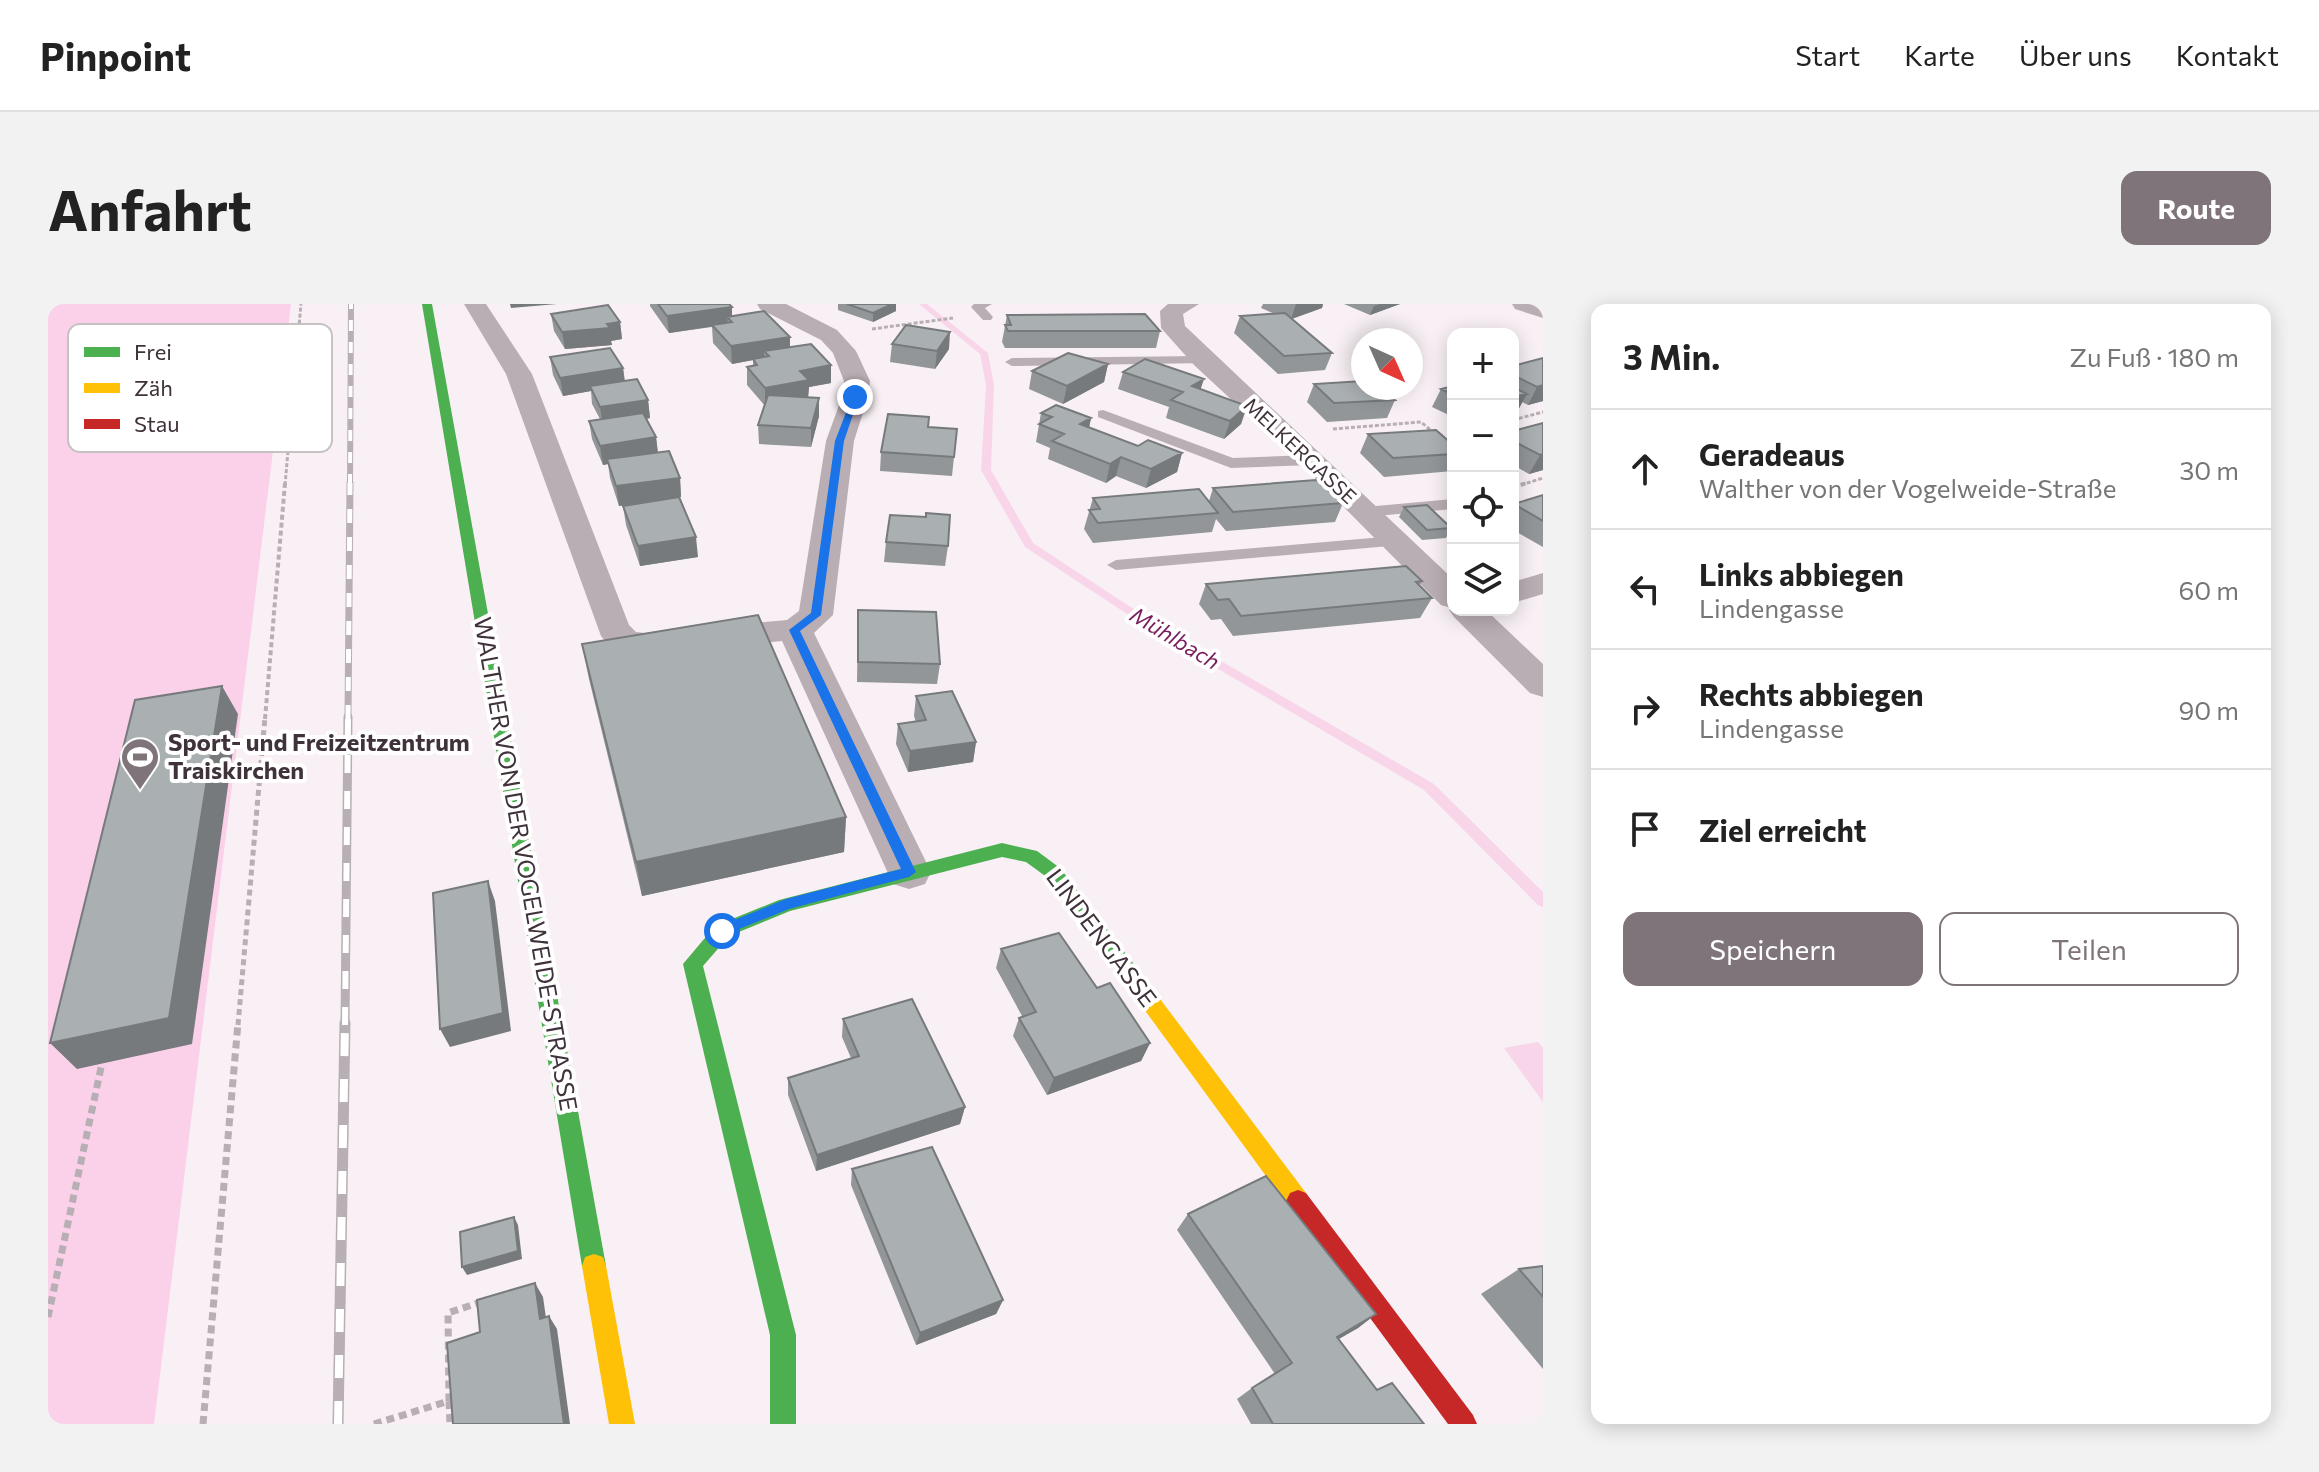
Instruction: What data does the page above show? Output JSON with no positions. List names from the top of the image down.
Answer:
{
  "streets": {
    "street": ["MELKERGASSE", "WALTHER VON DER VOGELWEIDE-STRASSE", "LINDENGASSE"]
  },
  "water": ["Mühlbach"],
  "places": {
    "sports": ["Sport- und Freizeitzentrum Traiskirchen"]
  },
  "legend": ["Frei", "Zäh", "Stau"],
  "north": "bottom right",
  "page": {
    "header": "Pinpoint",
    "nav": [
      "Start",
      "Karte",
      "Über uns",
      "Kontakt"
    ],
    "buttons": [
      "Route",
      ["Speichern", "Teilen"]
    ],
    "title": "Anfahrt",
    "heading": ["3 Min.", "Zu Fuß · 180 m"],
    "map_buttons": ["+", "−"],
    "list": [
      ["Geradeaus", "Walther von der Vogelweide-Straße", "30 m"],
      ["Links abbiegen", "Lindengasse", "60 m"],
      ["Rechts abbiegen", "Lindengasse", "90 m"],
      "Ziel erreicht"
    ]
  }
}
